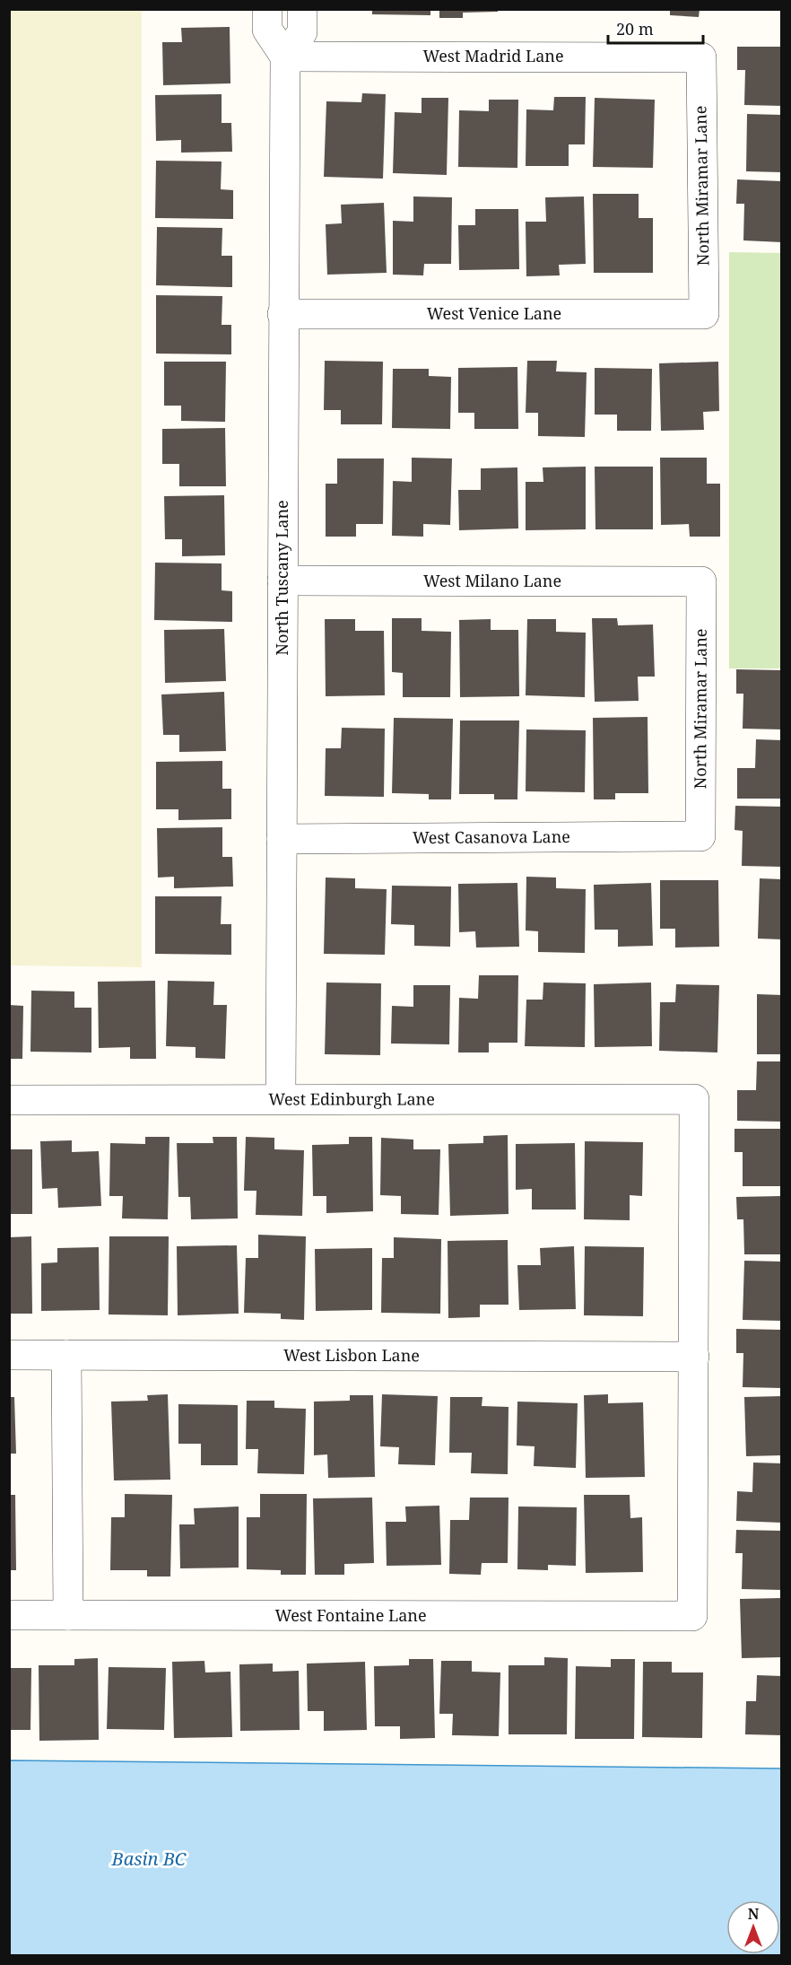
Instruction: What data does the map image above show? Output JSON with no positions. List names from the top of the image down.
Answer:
{
  "streets": {
    "street": [
      "West Madrid Lane",
      "North Miramar Lane",
      "West Venice Lane",
      "North Tuscany Lane",
      "West Milano Lane",
      "West Casanova Lane",
      "West Edinburgh Lane",
      "West Lisbon Lane",
      "West Fontaine Lane"
    ]
  },
  "crossings": [
    ["West Madrid Lane", "North Miramar Lane"],
    ["West Madrid Lane", "North Tuscany Lane"],
    ["North Miramar Lane", "West Venice Lane"],
    ["North Miramar Lane", "West Milano Lane"],
    ["North Miramar Lane", "West Casanova Lane"],
    ["West Venice Lane", "North Tuscany Lane"],
    ["North Tuscany Lane", "West Milano Lane"],
    ["North Tuscany Lane", "West Casanova Lane"],
    ["North Tuscany Lane", "West Edinburgh Lane"],
    ["West Edinburgh Lane", "West Lisbon Lane"],
    ["West Edinburgh Lane", "West Fontaine Lane"],
    ["West Lisbon Lane", "West Fontaine Lane"]
  ],
  "water": ["Basin BC"],
  "scale_bar": "20 m",
  "north": "top"
}
